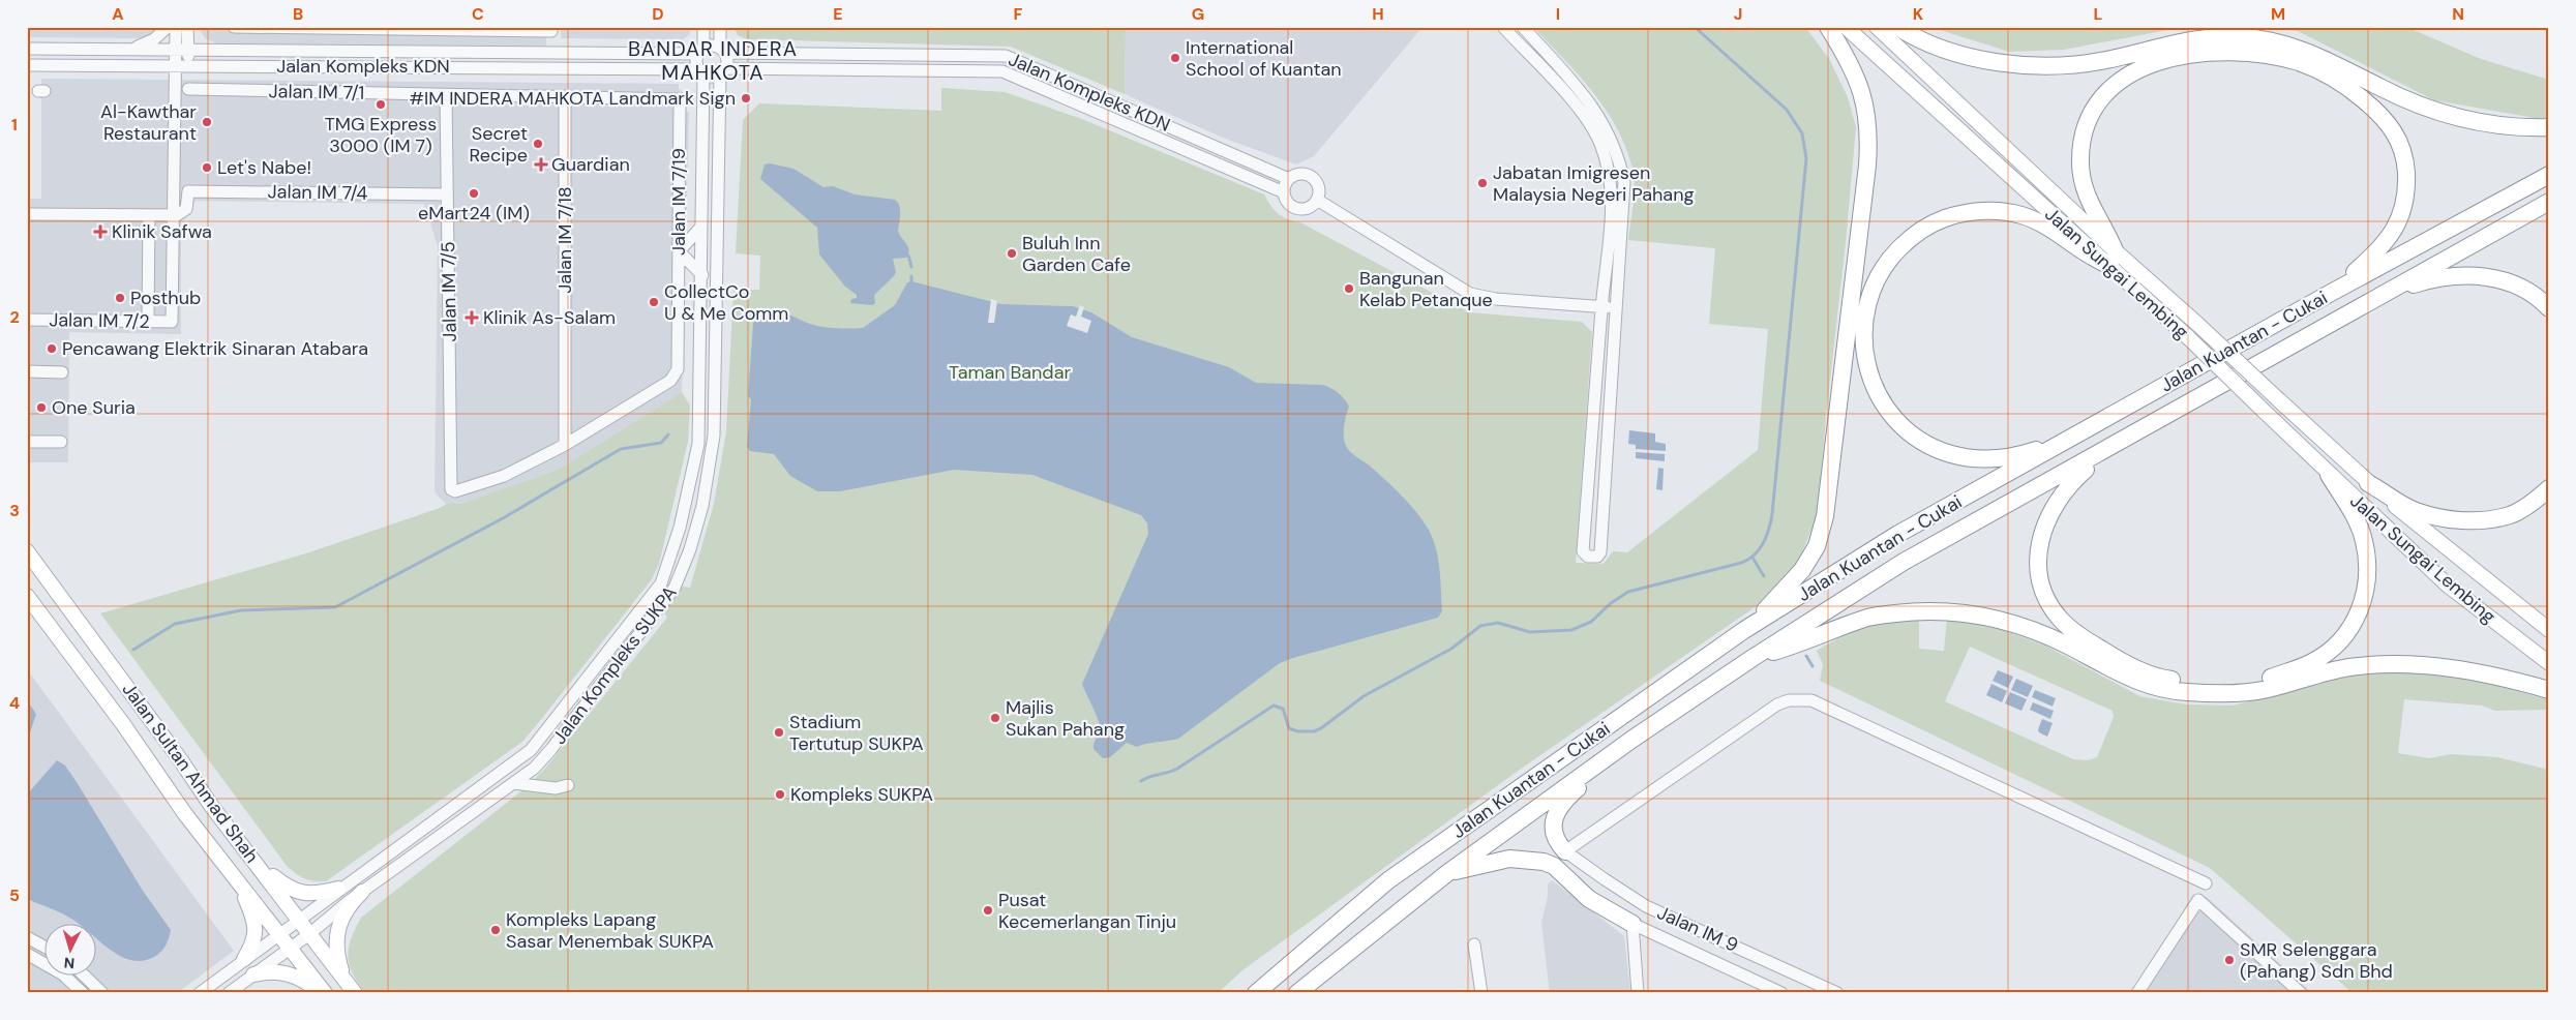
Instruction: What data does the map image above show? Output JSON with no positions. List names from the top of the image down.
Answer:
{
  "streets": {
    "highway": ["Jalan Kuantan - Cukai"],
    "main road": ["Jalan Sungai Lembing", "Jalan Sultan Ahmad Shah"],
    "street": [
      "Jalan Kompleks KDN",
      "Jalan IM 7/1",
      "Jalan IM 7/4",
      "Jalan IM 7/19",
      "Jalan IM 7/18",
      "Jalan IM 7/5",
      "Jalan IM 7/2",
      "Jalan Kompleks SUKPA",
      "Jalan IM 9"
    ]
  },
  "crossings": [
    ["Jalan Kompleks KDN", "Jalan Kompleks SUKPA"],
    ["Jalan IM 7/1", "Jalan IM 7/19"],
    ["Jalan IM 7/1", "Jalan IM 7/5"],
    ["Jalan IM 7/4", "Jalan IM 7/5"],
    ["Jalan IM 7/4", "Jalan IM 7/2"],
    ["Jalan IM 7/19", "Jalan IM 7/18"],
    ["Jalan IM 7/19", "Jalan IM 7/5"],
    ["Jalan Kompleks SUKPA", "Jalan Sultan Ahmad Shah"]
  ],
  "districts": ["BANDAR INDERA MAHKOTA"],
  "parks": ["Taman Bandar"],
  "places": {
    "other": [
      "International School of Kuantan",
      "#IM INDERA MAHKOTA Landmark Sign",
      "TMG Express 3000 (IM 7)",
      "Al-Kawthar Restaurant",
      "Secret Recipe",
      "Let's Nabe!",
      "Jabatan Imigresen Malaysia Negeri Pahang",
      "eMart24 (IM)",
      "Buluh Inn Garden Cafe",
      "Bangunan Kelab Petanque",
      "Posthub",
      "CollectCo U & Me Comm",
      "Pencawang Elektrik Sinaran Atabara",
      "One Suria",
      "Majlis Sukan Pahang",
      "Stadium Tertutup SUKPA",
      "Kompleks SUKPA",
      "Pusat Kecemerlangan Tinju",
      "Kompleks Lapang Sasar Menembak SUKPA",
      "SMR Selenggara (Pahang) Sdn Bhd"
    ],
    "health": ["Guardian", "Klinik Safwa", "Klinik As-Salam"]
  },
  "north": "bottom",
  "grid": {
    "columns": [
      "A",
      "B",
      "C",
      "D",
      "E",
      "F",
      "G",
      "H",
      "I",
      "J",
      "K",
      "L",
      "M",
      "N"
    ],
    "rows": [
      "1",
      "2",
      "3",
      "4",
      "5"
    ]
  }
}
